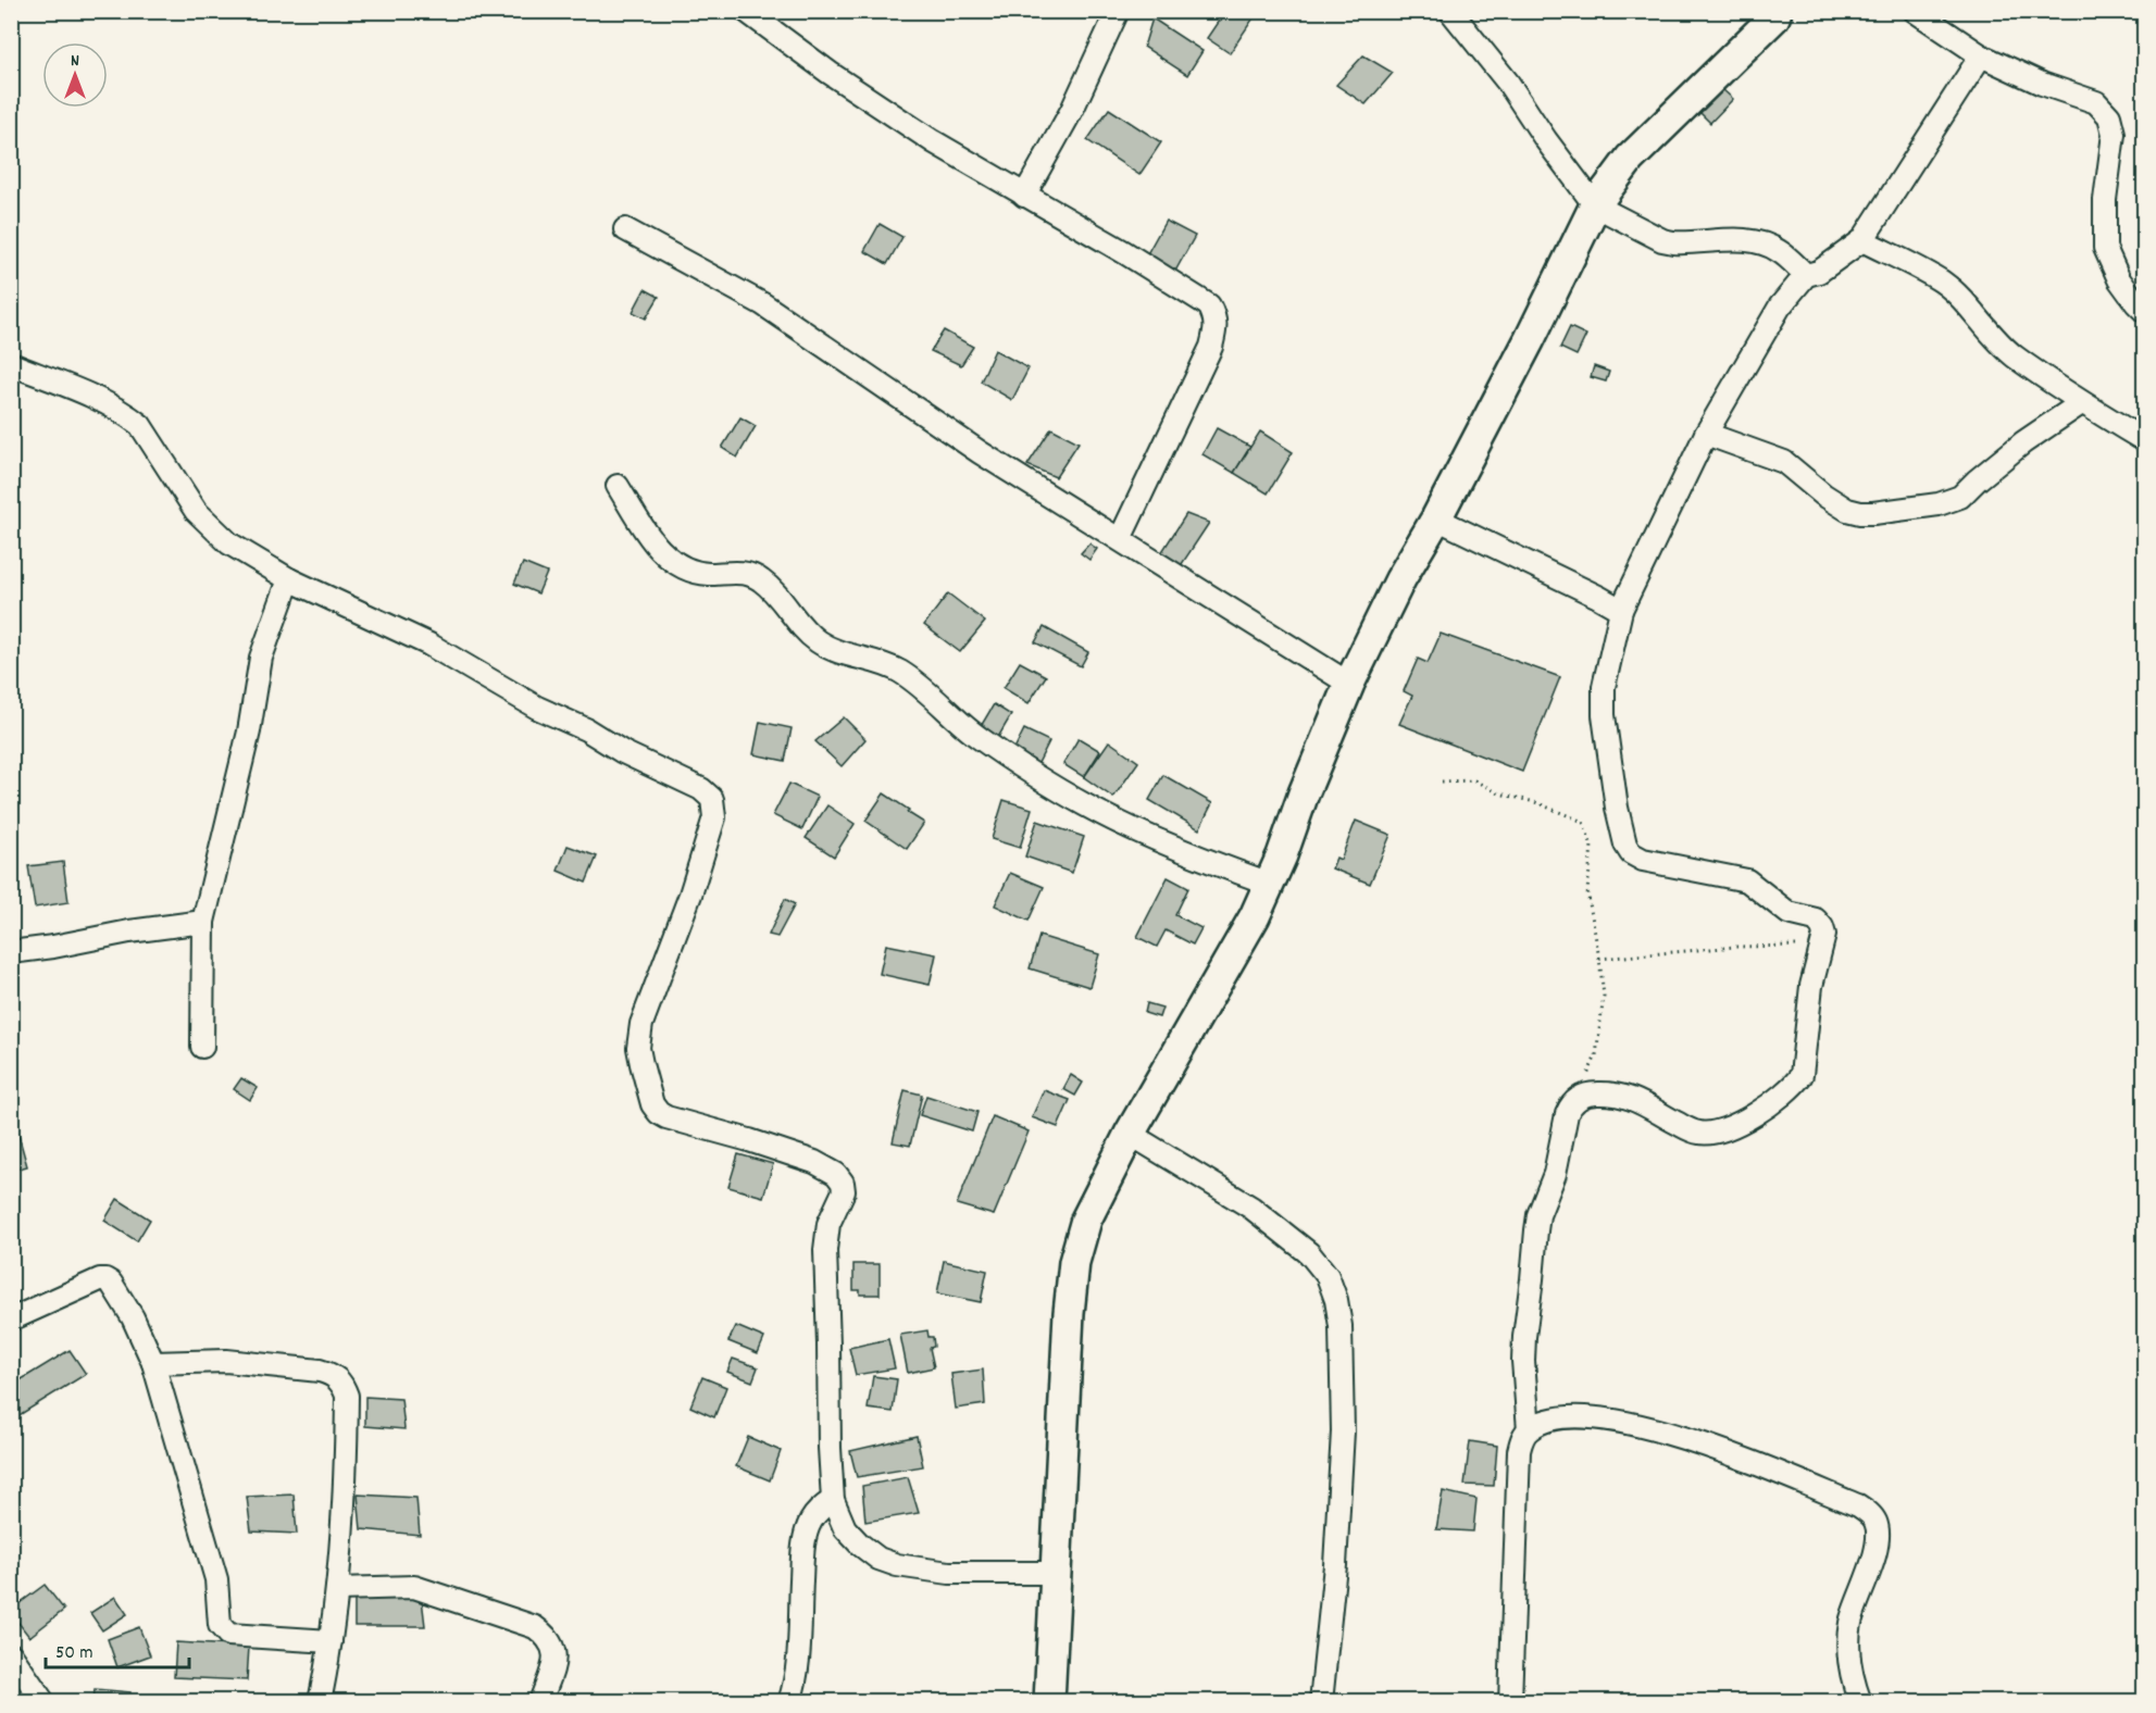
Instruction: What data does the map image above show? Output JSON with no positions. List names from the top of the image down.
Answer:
{
  "scale_bar": "50 m",
  "north": "top"
}
